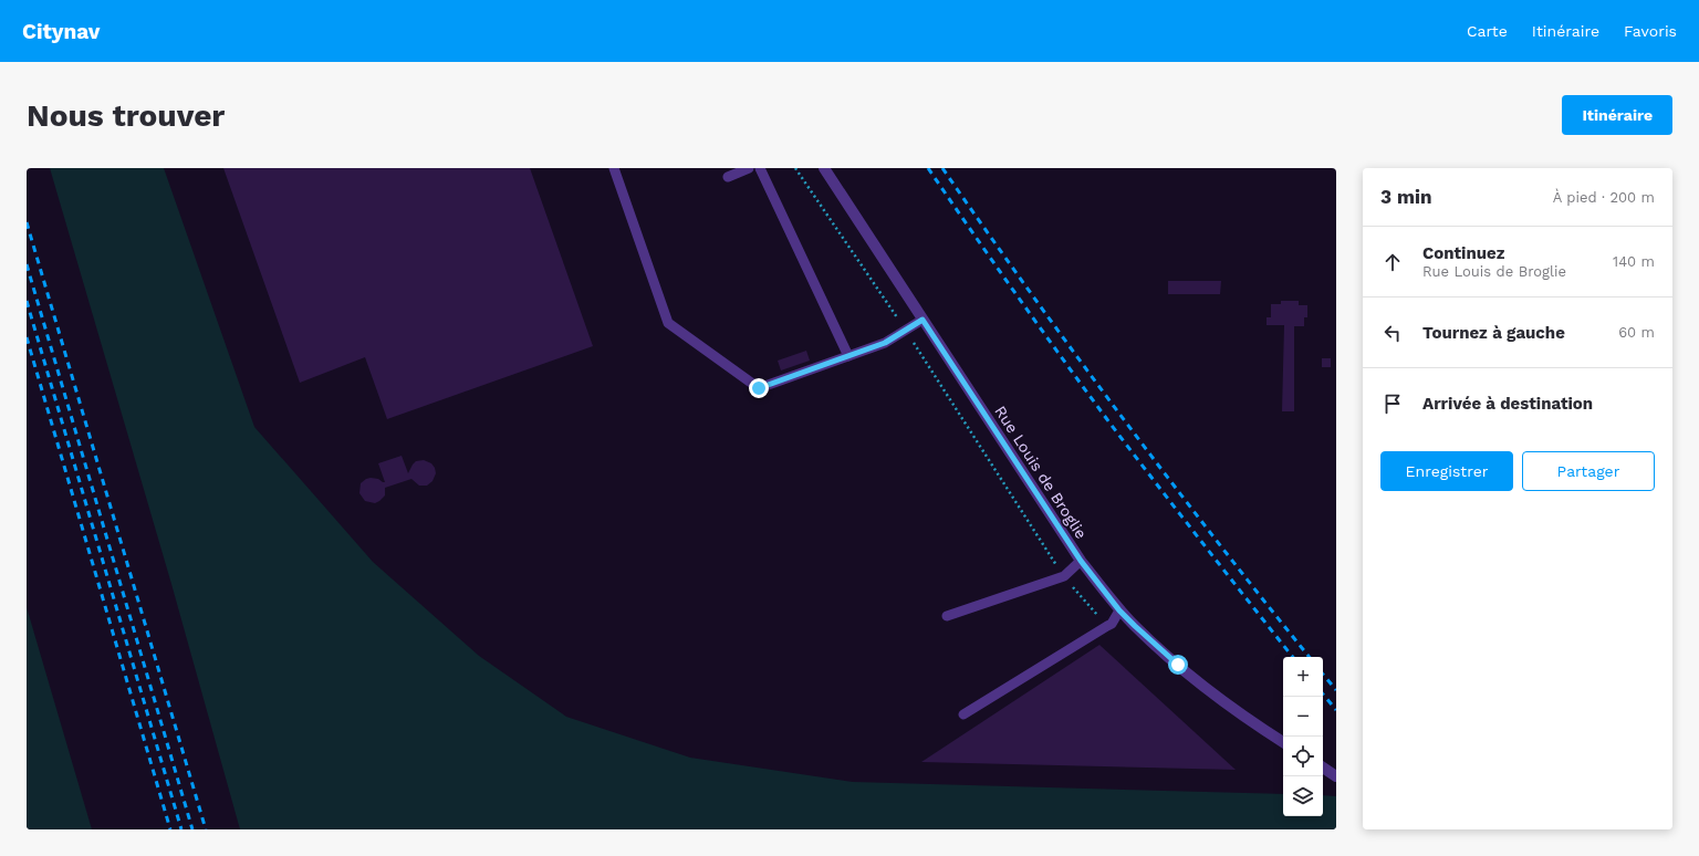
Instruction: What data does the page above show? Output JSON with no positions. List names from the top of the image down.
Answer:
{
  "streets": {
    "street": ["Rue Louis de Broglie"]
  },
  "page": {
    "header": "Citynav",
    "nav": ["Carte", "Itinéraire", "Favoris"],
    "buttons": [
      "Itinéraire",
      ["Enregistrer", "Partager"]
    ],
    "title": "Nous trouver",
    "heading": ["3 min", "À pied · 200 m"],
    "list": [
      ["Continuez", "Rue Louis de Broglie", "140 m"],
      ["Tournez à gauche", "60 m"],
      "Arrivée à destination"
    ],
    "map_buttons": ["+", "−"]
  }
}
